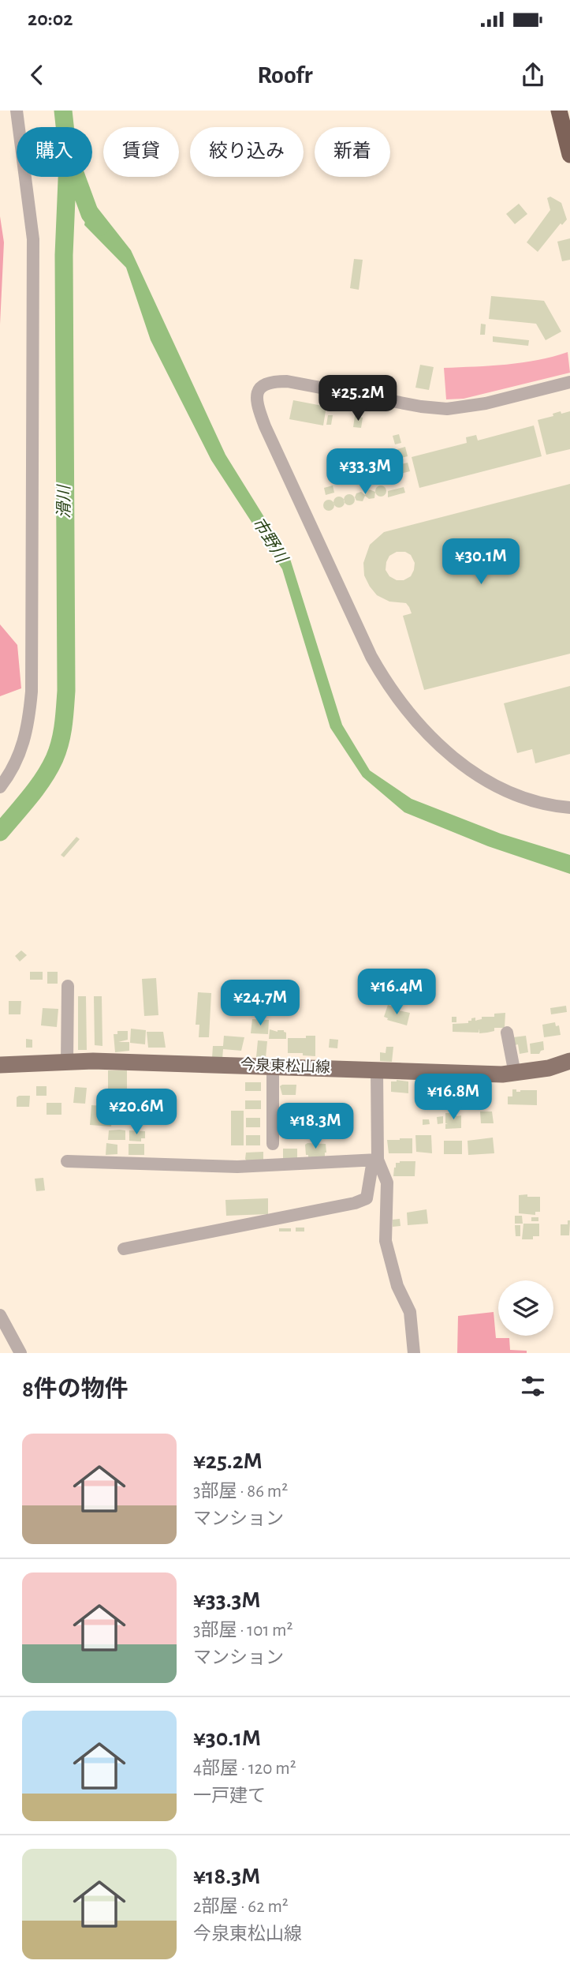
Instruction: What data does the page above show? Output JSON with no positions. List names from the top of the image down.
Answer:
{
  "streets": {
    "main road": ["今泉東松山線"]
  },
  "water": ["滑川", "市野川"],
  "page": {
    "status": "20:02",
    "header": "Roofr",
    "chip": [
      "購入",
      "賃貸",
      "絞り込み",
      "新着"
    ],
    "price": [
      "¥25.2M",
      "¥33.3M",
      "¥30.1M",
      "¥16.4M",
      "¥24.7M",
      "¥16.8M",
      "¥20.6M",
      "¥18.3M"
    ],
    "heading": "8件の物件",
    "list": [
      {
        "name": "¥25.2M",
        "note": "3部屋 · 86 m² · マンション"
      },
      {
        "name": "¥33.3M",
        "note": "3部屋 · 101 m² · マンション"
      },
      {
        "name": "¥30.1M",
        "note": "4部屋 · 120 m² · 一戸建て"
      },
      {
        "name": "¥18.3M",
        "note": "2部屋 · 62 m² · 今泉東松山線"
      }
    ]
  }
}
